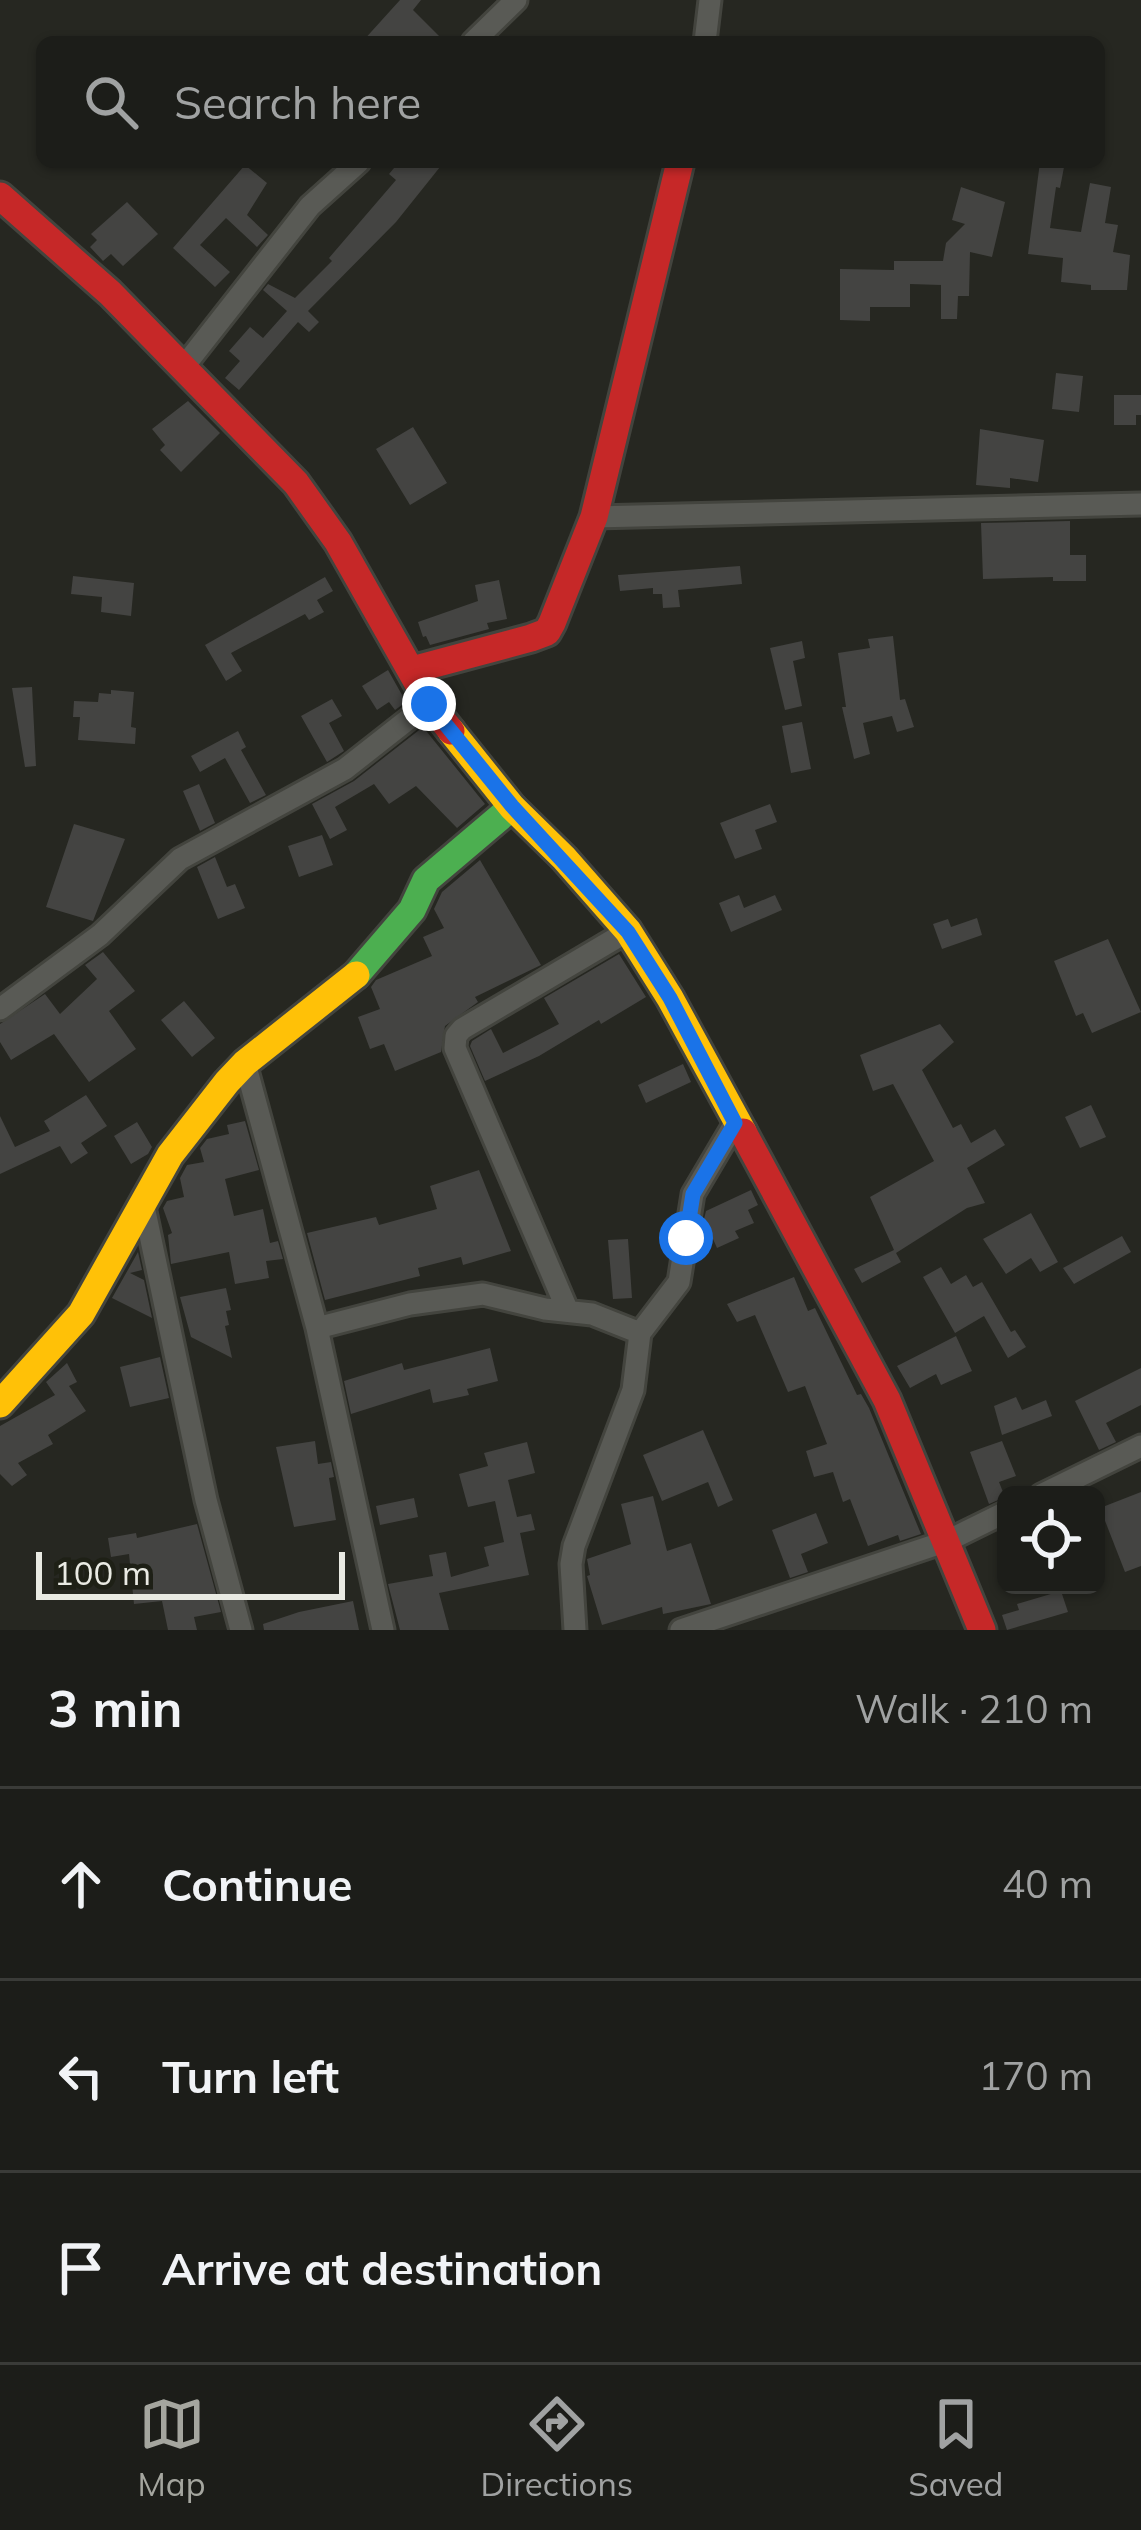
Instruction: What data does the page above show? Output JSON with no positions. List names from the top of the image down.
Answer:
{
  "scale_bar": "100 m",
  "page": {
    "search": "Search here",
    "scale": "100 m",
    "heading": ["3 min", "Walk · 210 m"],
    "list": [
      ["Continue", "40 m"],
      ["Turn left", "170 m"],
      "Arrive at destination"
    ],
    "nav": ["Map", "Directions", "Saved"]
  }
}
